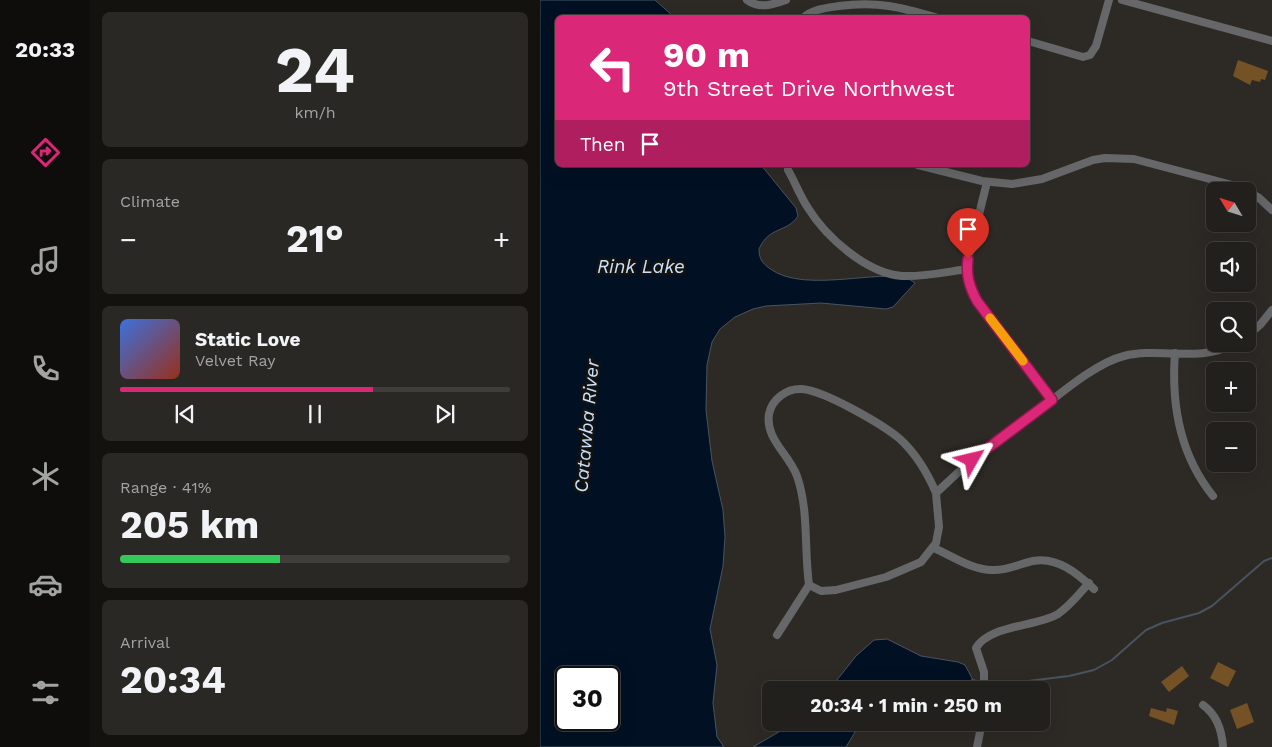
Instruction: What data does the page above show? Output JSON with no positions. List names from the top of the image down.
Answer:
{
  "water": ["Rink Lake", "Catawba River"],
  "north": "top left",
  "page": {
    "tabs": "20:33",
    "tile": [
      ["24", "km/h"],
      "Climate",
      ["Range · 41%", "205 km"],
      ["Arrival", "20:34"]
    ],
    "turn": ["90 m", "9th Street Drive Northwest"],
    "then": "Then",
    "map_buttons": ["+", "−"],
    "heat": ["−", "21°", "+"],
    "song": ["Static Love", "Velvet Ray"],
    "limit": "30",
    "trip": "20:34 · 1 min · 250 m"
  }
}
